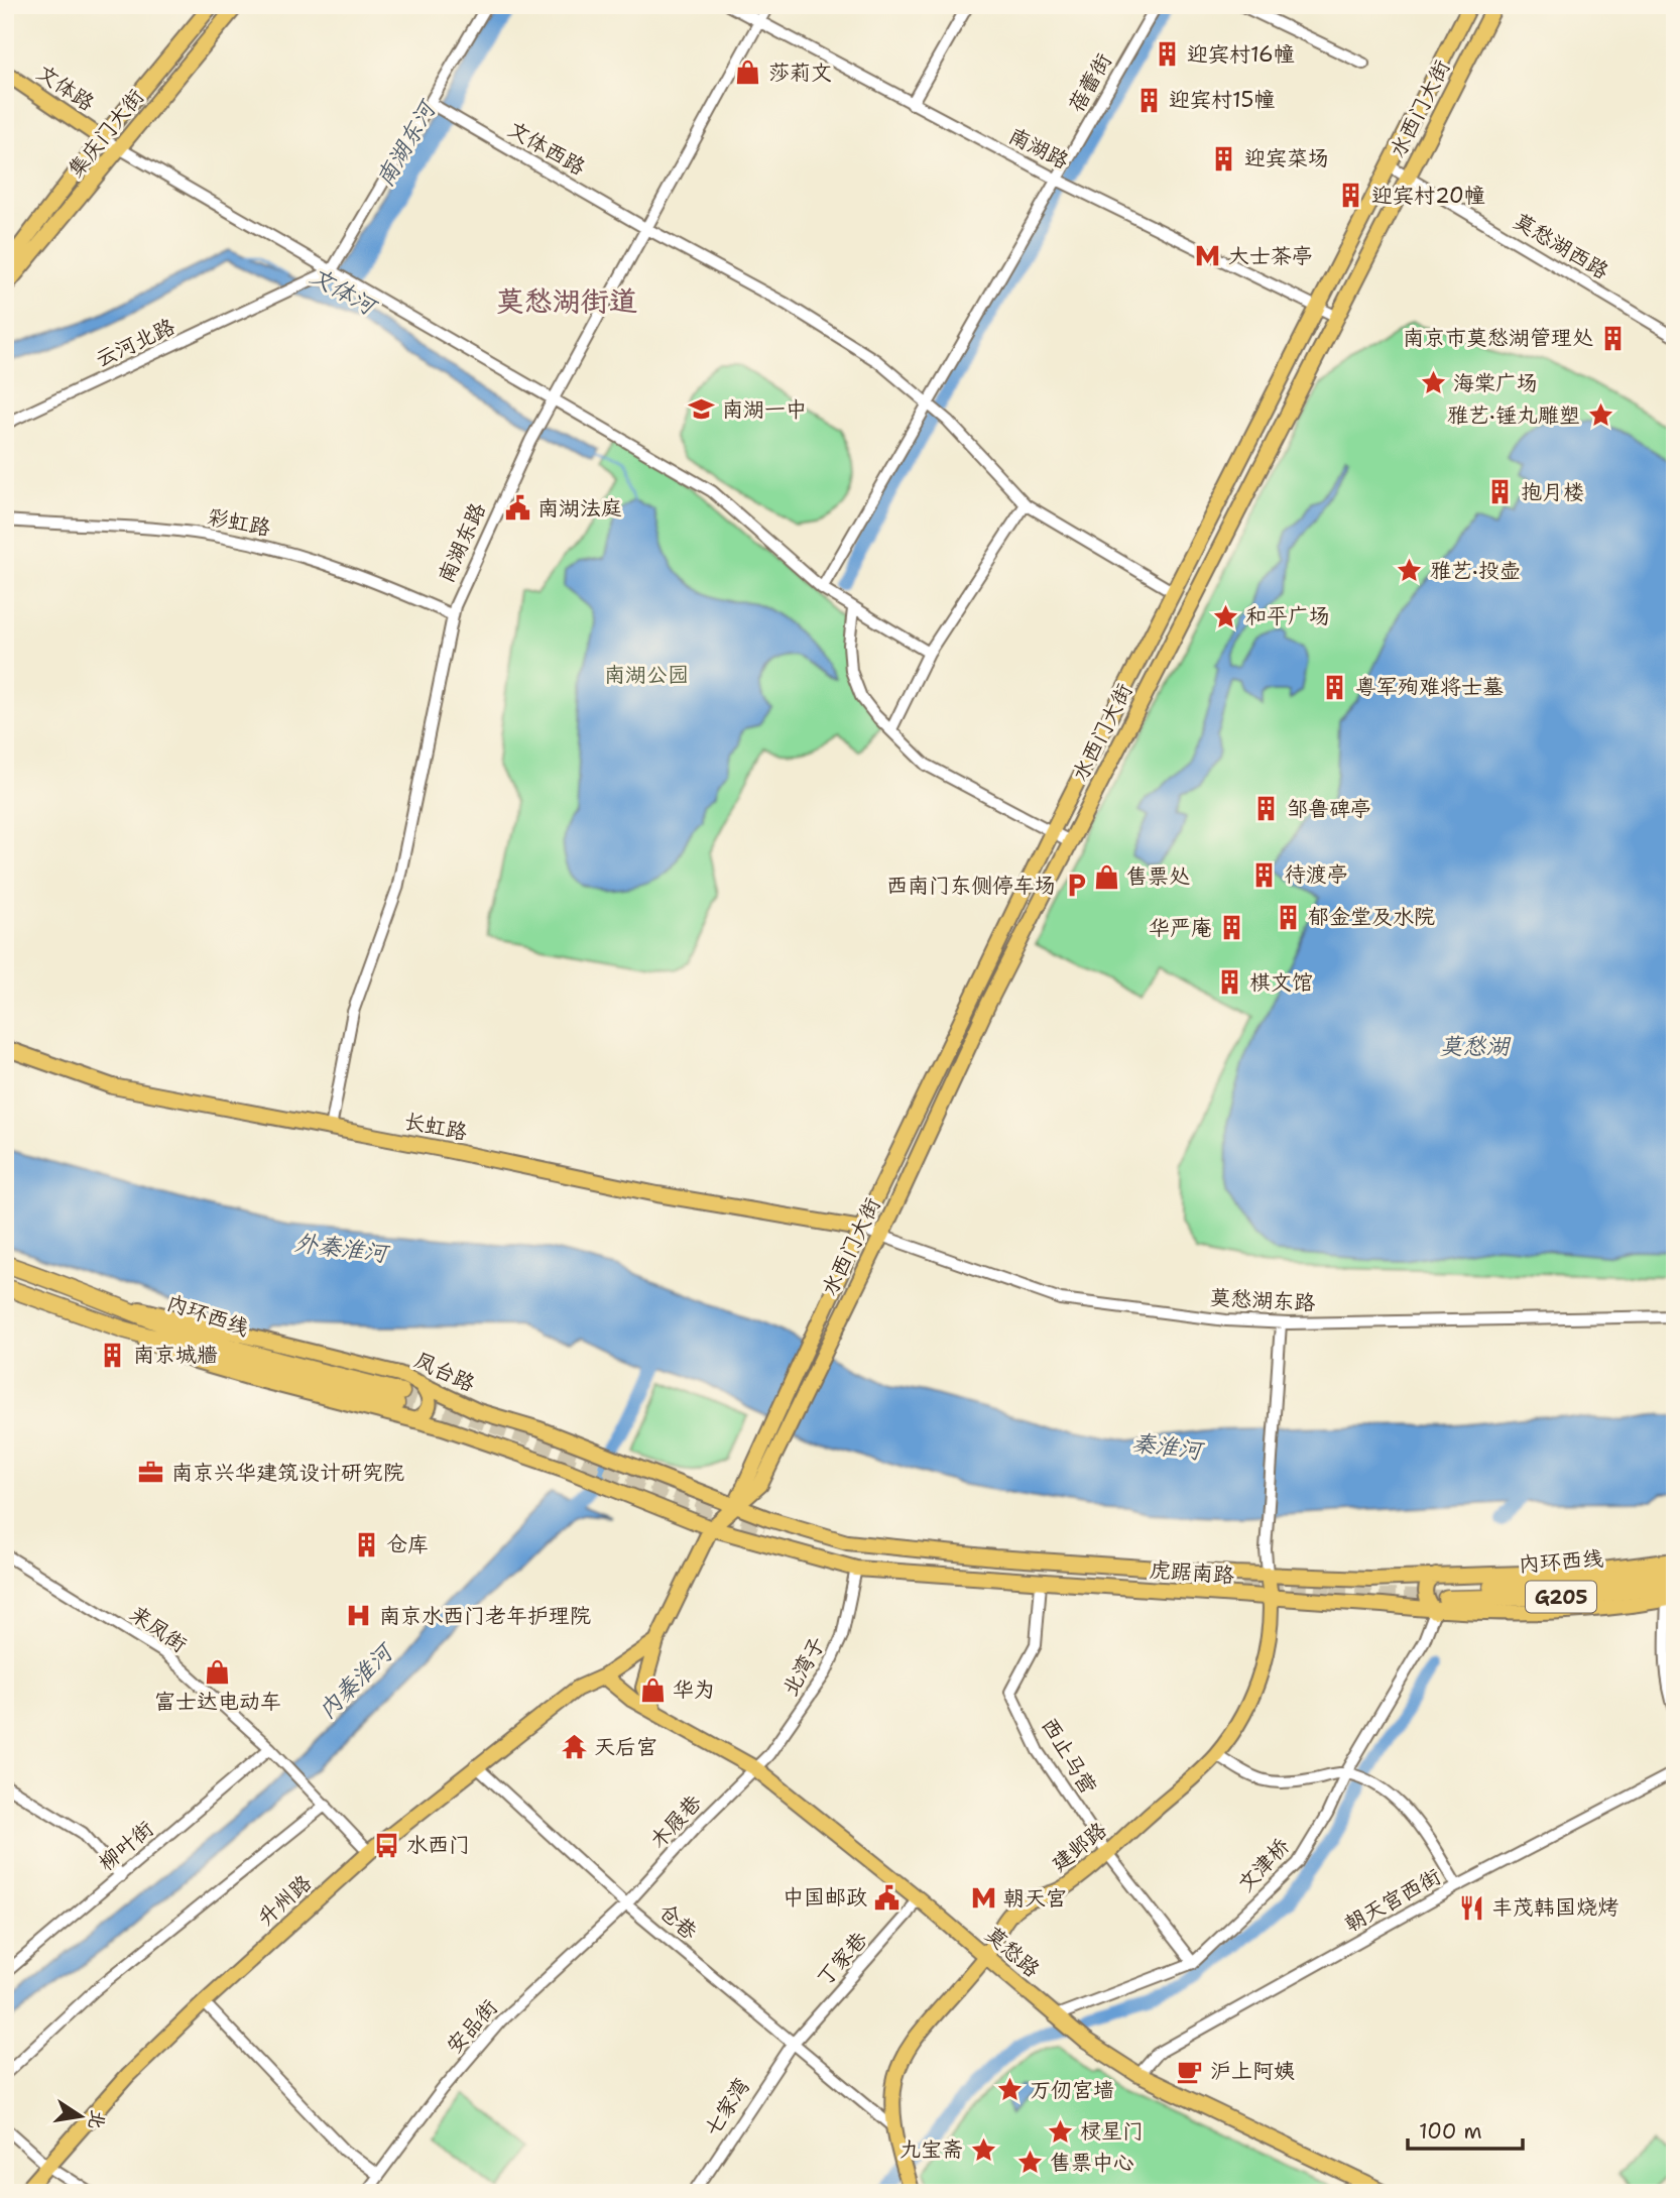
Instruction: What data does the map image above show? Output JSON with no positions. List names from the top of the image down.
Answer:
{
  "streets": {
    "highway": ["内环西线", "G205"],
    "main road": [
      "文体路",
      "水西门大街",
      "集庆门大街",
      "长虹路",
      "凤台路",
      "虎踞南路",
      "建邺路",
      "升州路",
      "莫愁路"
    ],
    "street": [
      "蓓蕾街",
      "文体西路",
      "南湖路",
      "莫愁湖西路",
      "云河北路",
      "彩虹路",
      "南湖东路",
      "莫愁湖东路",
      "来凤街",
      "北湾子",
      "西止马营",
      "木屐巷",
      "柳叶街",
      "文津桥",
      "朝天宫西街",
      "仓巷",
      "丁家巷",
      "安品街",
      "七家湾"
    ]
  },
  "crossings": [
    ["蓓蕾街", "文体西路"],
    ["蓓蕾街", "南湖路"],
    ["文体路", "集庆门大街"],
    ["水西门大街", "文体西路"],
    ["水西门大街", "南湖路"],
    ["水西门大街", "莫愁湖西路"],
    ["水西门大街", "长虹路"],
    ["水西门大街", "莫愁湖东路"],
    ["水西门大街", "凤台路"],
    ["水西门大街", "虎踞南路"],
    ["文体西路", "南湖东路"],
    ["南湖路", "南湖东路"],
    ["彩虹路", "南湖东路"],
    ["南湖东路", "长虹路"],
    ["长虹路", "莫愁湖东路"],
    ["内环西线", "凤台路"],
    ["内环西线", "虎踞南路"],
    ["凤台路", "虎踞南路"],
    ["虎踞南路", "北湾子"],
    ["虎踞南路", "西止马营"],
    ["虎踞南路", "建邺路"],
    ["虎踞南路", "文津桥"],
    ["来凤街", "柳叶街"],
    ["北湾子", "木屐巷"],
    ["北湾子", "莫愁路"],
    ["西止马营", "建邺路"],
    ["西止马营", "文津桥"],
    ["木屐巷", "仓巷"],
    ["木屐巷", "莫愁路"],
    ["木屐巷", "安品街"],
    ["建邺路", "仓巷"],
    ["建邺路", "莫愁路"],
    ["文津桥", "莫愁路"],
    ["升州路", "仓巷"],
    ["升州路", "莫愁路"],
    ["朝天宫西街", "莫愁路"],
    ["仓巷", "丁家巷"],
    ["仓巷", "安品街"],
    ["仓巷", "七家湾"],
    ["莫愁路", "丁家巷"],
    ["丁家巷", "七家湾"]
  ],
  "districts": ["莫愁湖街道"],
  "water": [
    "南湖东河",
    "文体河",
    "莫愁湖",
    "外秦淮河",
    "秦淮河",
    "内秦淮河"
  ],
  "parks": ["南湖公园"],
  "places": {
    "building": [
      "迎宾村16幢",
      "迎宾村15幢",
      "迎宾菜场",
      "迎宾村20幢",
      "南京市莫愁湖管理处",
      "抱月楼",
      "粤军殉难将士墓",
      "邹鲁碑亭",
      "待渡亭",
      "郁金堂及水院",
      "华严庵",
      "棋文馆",
      "南京城牆",
      "仓库"
    ],
    "shop": [
      "莎莉文",
      "售票处",
      "富士达电动车",
      "华为"
    ],
    "metro station": ["大士茶亭", "朝天宫"],
    "place": [
      "海棠广场",
      "雅艺·锤丸雕塑",
      "雅艺·投壶",
      "和平广场",
      "万仞宫墙",
      "棂星门",
      "九宝斋",
      "售票中心"
    ],
    "school or university": ["南湖一中"],
    "public building": ["南湖法庭", "中国邮政"],
    "parking": ["西南门东侧停车场"],
    "office": ["南京兴华建筑设计研究院"],
    "hospital": ["南京水西门老年护理院"],
    "temple": ["天后宫"],
    "bus stop": ["水西门"],
    "restaurant": ["丰茂韩国烧烤"],
    "cafe": ["沪上阿姨"]
  },
  "scale_bar": "100 m",
  "north": "right"
}
